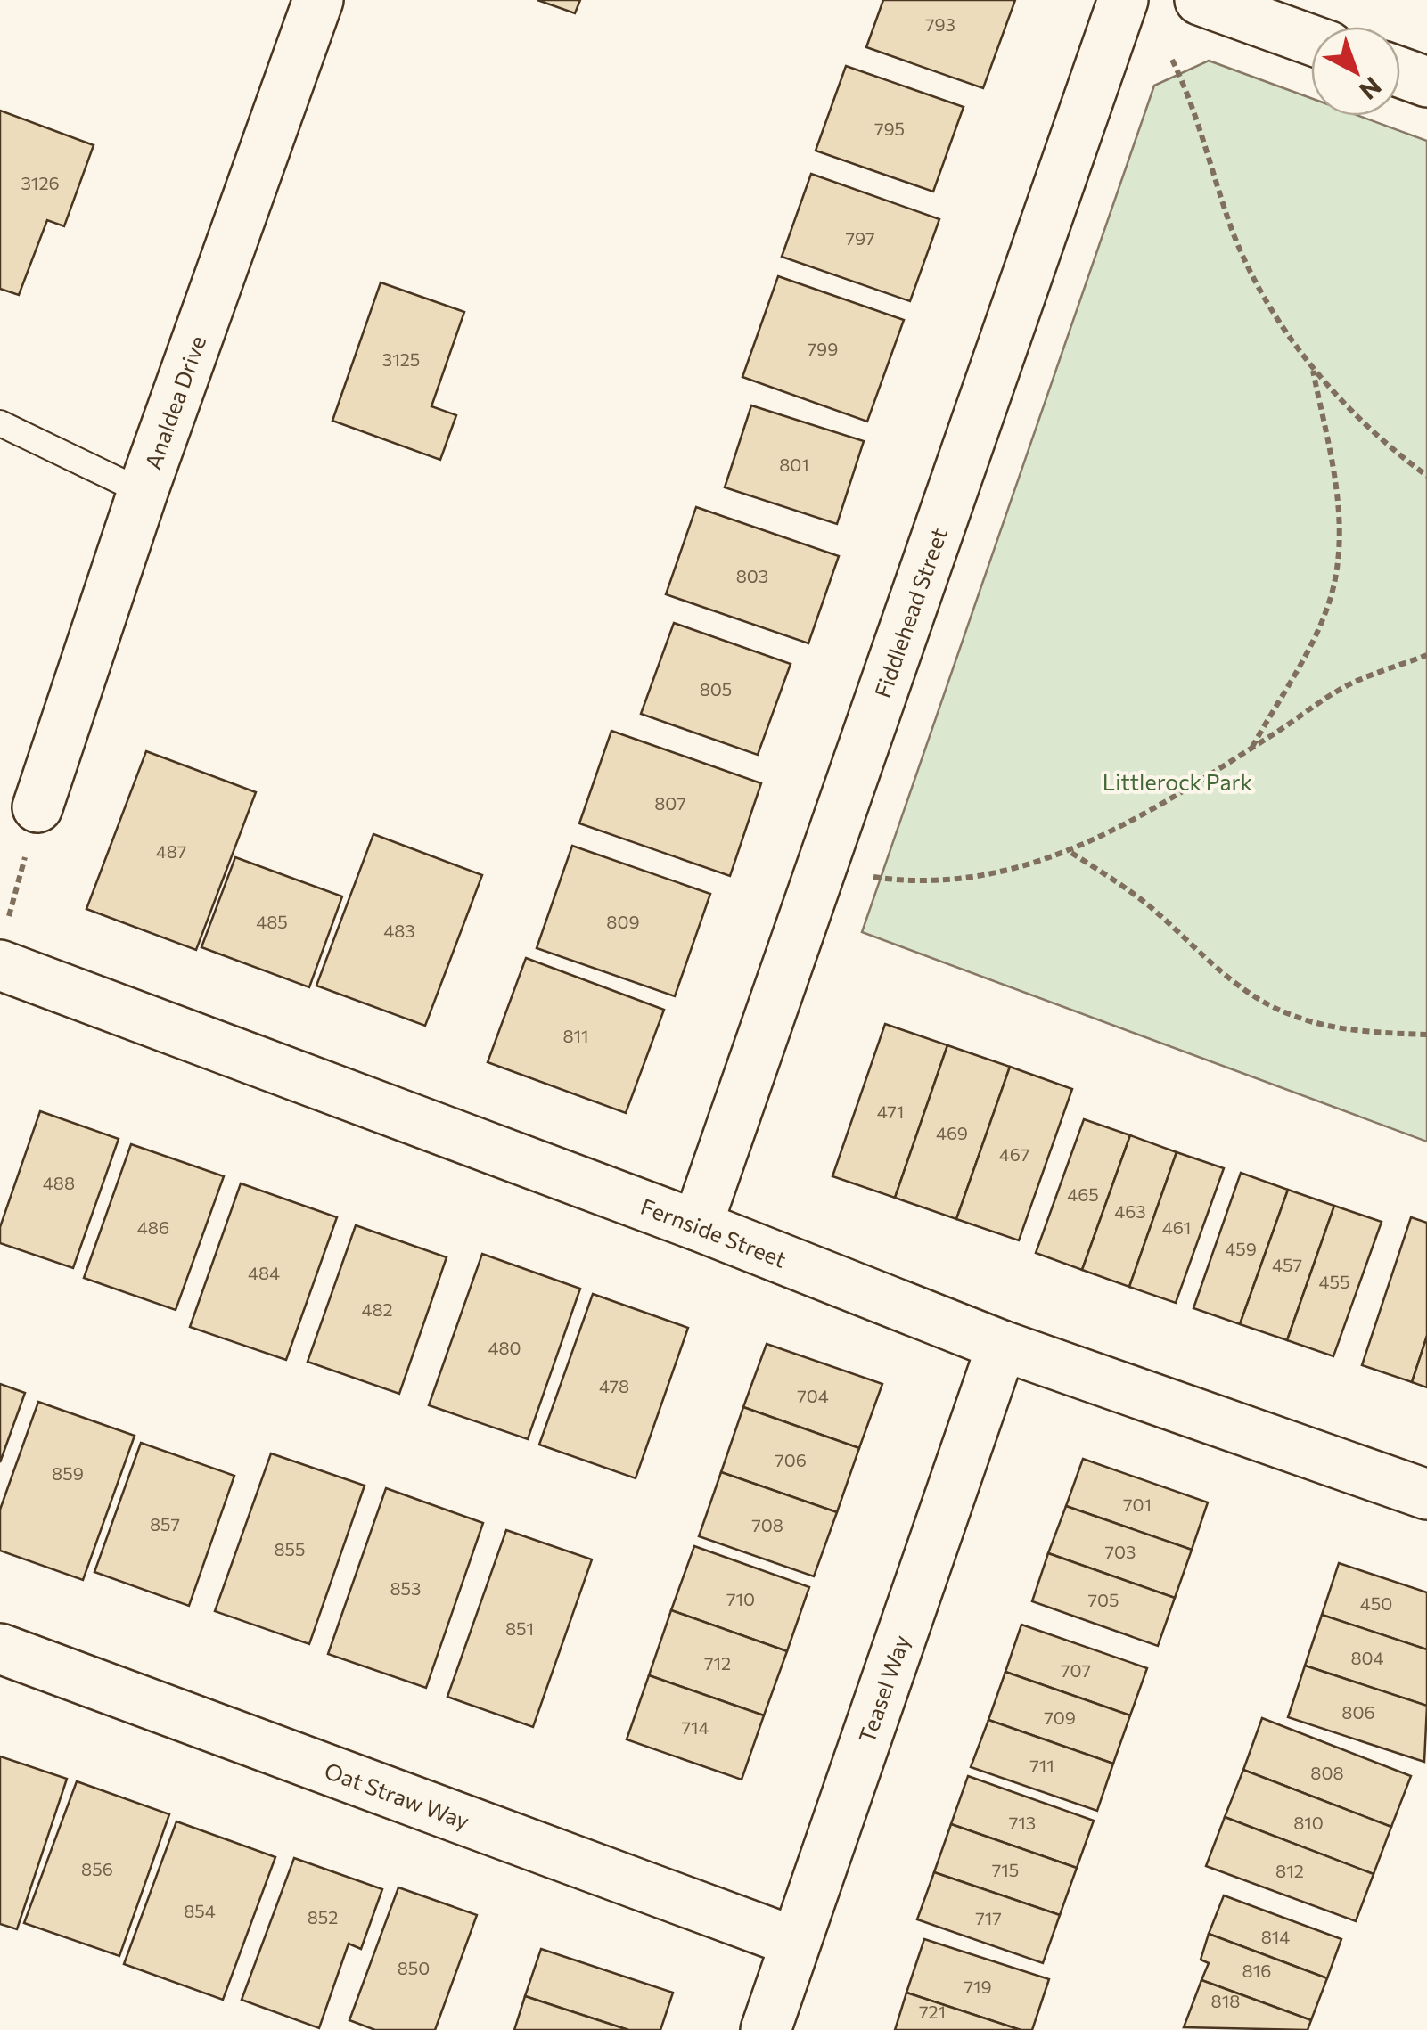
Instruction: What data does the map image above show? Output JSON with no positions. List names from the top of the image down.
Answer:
{
  "streets": {
    "street": [
      "Analdea Drive",
      "Fiddlehead Street",
      "Fernside Street",
      "Teasel Way",
      "Oat Straw Way"
    ]
  },
  "crossings": [
    ["Fiddlehead Street", "Fernside Street"],
    ["Fernside Street", "Teasel Way"],
    ["Teasel Way", "Oat Straw Way"]
  ],
  "parks": ["Littlerock Park"],
  "house_numbers": [
    "793",
    "795",
    "3126",
    "797",
    "799",
    "3125",
    "801",
    "803",
    "805",
    "807",
    "487",
    "485",
    "809",
    "483",
    "811",
    "471",
    "469",
    "467",
    "488",
    "465",
    "463",
    "486",
    "461",
    "459",
    "457",
    "484",
    "455",
    "482",
    "480",
    "478",
    "704",
    "706",
    "859",
    "701",
    "857",
    "708",
    "855",
    "703",
    "853",
    "710",
    "705",
    "450",
    "851",
    "804",
    "712",
    "707",
    "806",
    "709",
    "714",
    "711",
    "808",
    "713",
    "810",
    "856",
    "715",
    "812",
    "854",
    "852",
    "717",
    "814",
    "850",
    "816",
    "719",
    "818",
    "721"
  ],
  "north": "bottom right"
}
